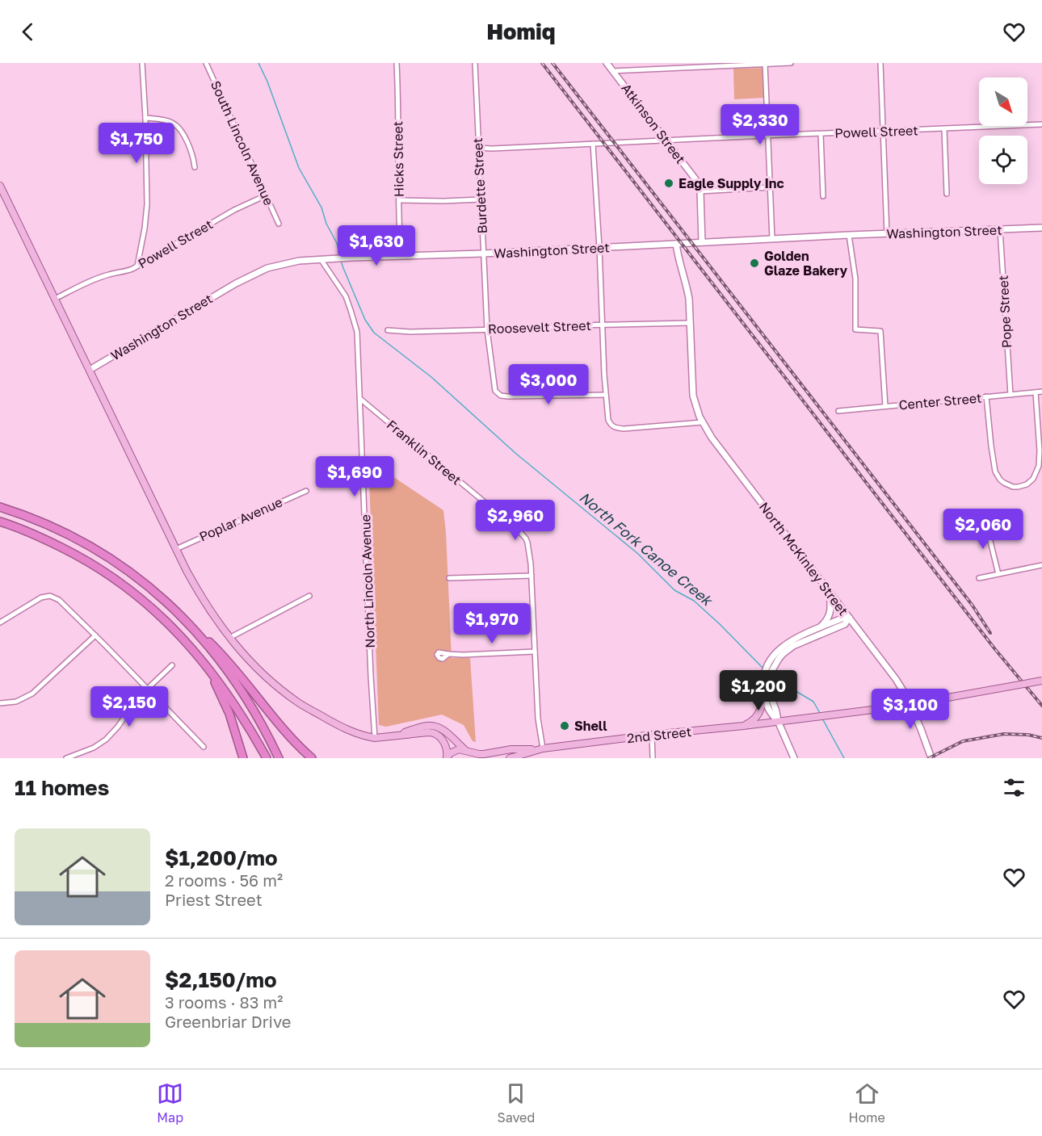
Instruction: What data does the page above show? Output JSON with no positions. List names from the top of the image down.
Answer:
{
  "streets": {
    "main road": ["2nd Street"],
    "street": [
      "Atkinson Street",
      "Powell Street",
      "South Lincoln Avenue",
      "Hicks Street",
      "Burdette Street",
      "Washington Street",
      "Pope Street",
      "Roosevelt Street",
      "Center Street",
      "Franklin Street",
      "Poplar Avenue",
      "North McKinley Street",
      "North Lincoln Avenue"
    ]
  },
  "crossings": [
    ["Atkinson Street", "Powell Street"],
    ["Atkinson Street", "Washington Street"],
    ["Powell Street", "South Lincoln Avenue"],
    ["Powell Street", "Burdette Street"],
    ["Hicks Street", "Washington Street"],
    ["Burdette Street", "Washington Street"],
    ["Burdette Street", "Roosevelt Street"],
    ["Washington Street", "Pope Street"],
    ["Washington Street", "North McKinley Street"],
    ["Washington Street", "North Lincoln Avenue"],
    ["Pope Street", "Center Street"],
    ["Roosevelt Street", "North McKinley Street"],
    ["Franklin Street", "North Lincoln Avenue"],
    ["Franklin Street", "2nd Street"]
  ],
  "water": ["North Fork Canoe Creek"],
  "places": ["Eagle Supply Inc", "Golden Glaze Bakery", "Shell"],
  "north": "bottom right",
  "page": {
    "header": "Homiq",
    "price": [
      "$2,330",
      "$1,750",
      "$1,630",
      "$3,000",
      "$1,690",
      "$2,960",
      "$2,060",
      "$1,970",
      "$1,200",
      "$2,150",
      "$3,100"
    ],
    "heading": "11 homes",
    "list": [
      {
        "name": "$1,200/mo",
        "note": "2 rooms · 56 m² · Priest Street"
      },
      {
        "name": "$2,150/mo",
        "note": "3 rooms · 83 m² · Greenbriar Drive"
      }
    ],
    "tabs": ["Map", "Saved", "Home"]
  }
}
